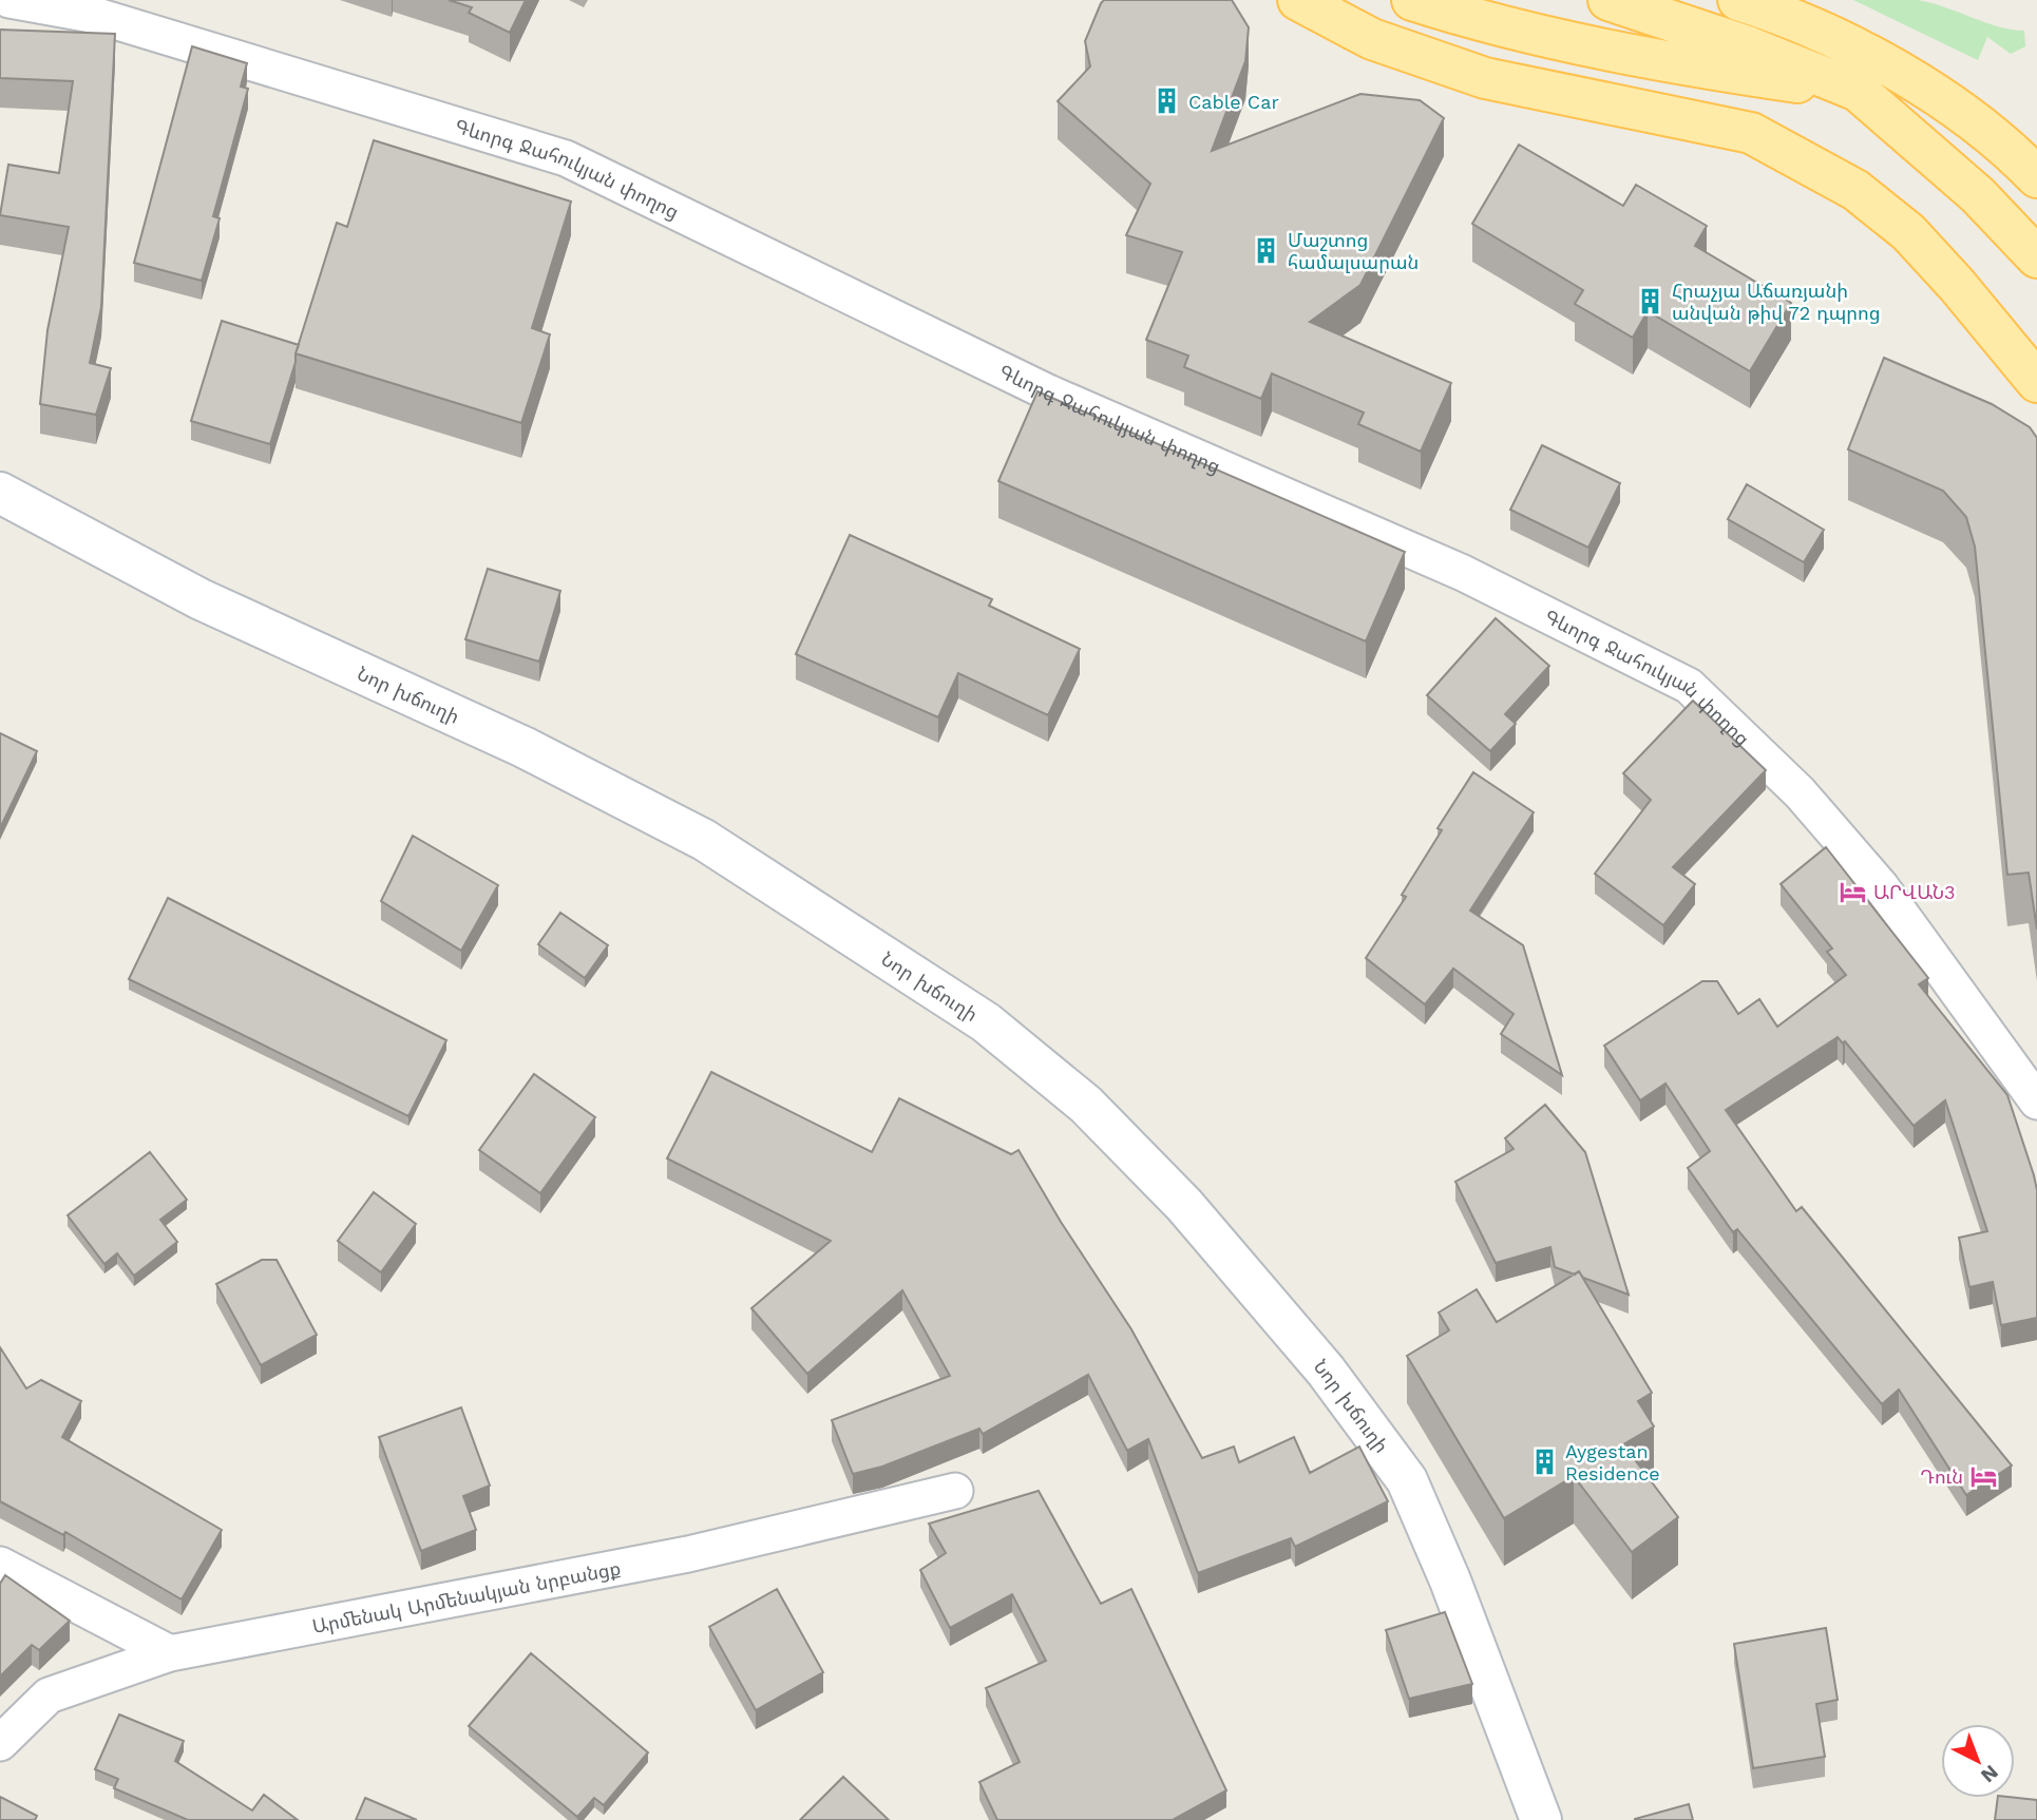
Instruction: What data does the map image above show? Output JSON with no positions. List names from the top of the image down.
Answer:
{
  "streets": {
    "main road": ["Նոր խճուղի"],
    "street": ["Գևորգ Ջահուկյան փողոց", "Արմենակ Արմենակյան նրբանցք"]
  },
  "places": {
    "building": [
      "Cable Car",
      "Մաշտոց համալսարան",
      "Հրաչյա Աճառյանի անվան թիվ 72 դպրոց",
      "Aygestan Residence"
    ],
    "hotel": ["ԱՐՎԱՆ3", "Դուն"]
  },
  "north": "bottom right"
}
